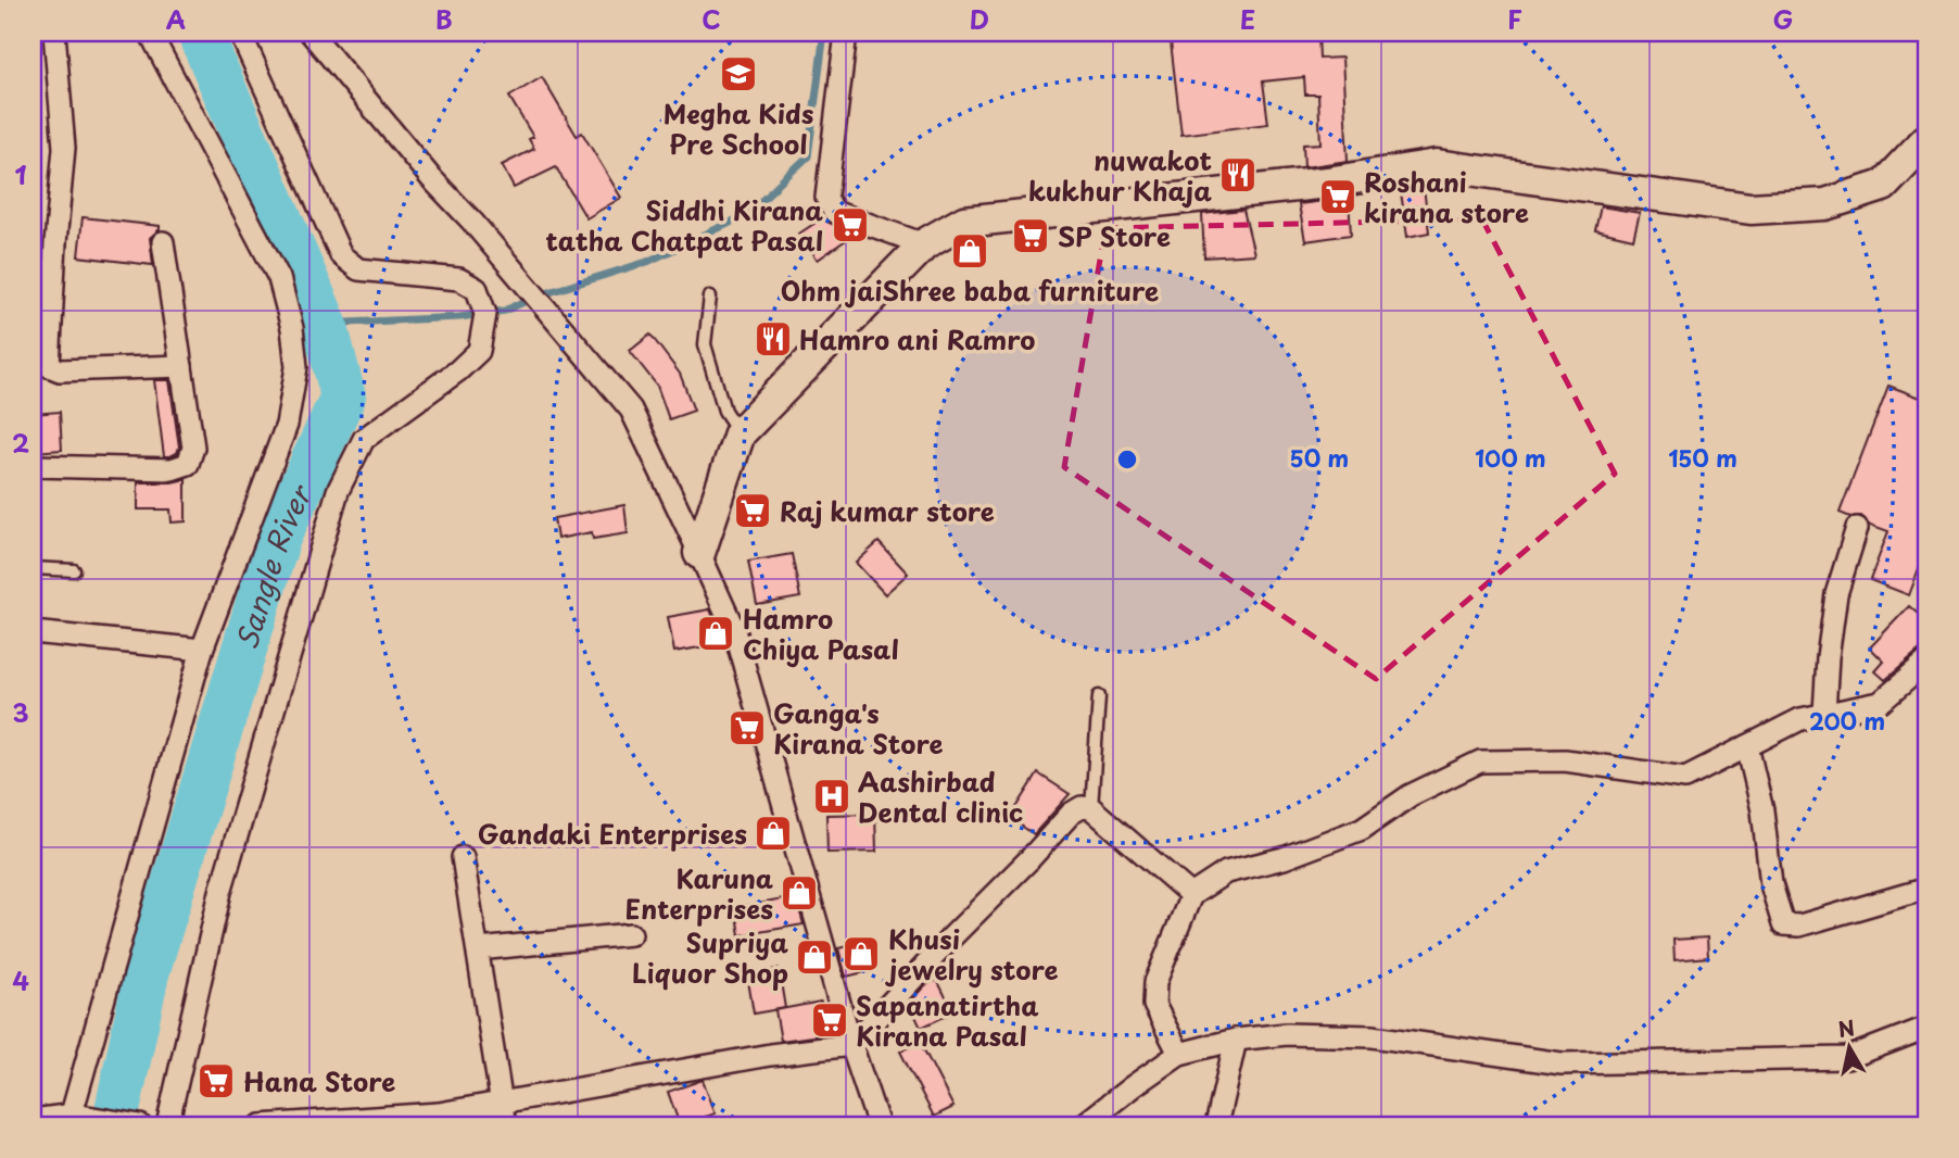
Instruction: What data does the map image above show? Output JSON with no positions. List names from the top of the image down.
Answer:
{
  "water": ["Sangle River"],
  "places": {
    "school or university": ["Megha Kids Pre School"],
    "restaurant": ["nuwakot kukhur Khaja", "Hamro ani Ramro"],
    "supermarket": [
      "Roshani kirana store",
      "Siddhi Kirana tatha Chatpat Pasal",
      "SP Store",
      "Raj kumar store",
      "Ganga's Kirana Store",
      "Sapanatirtha Kirana Pasal",
      "Hana Store"
    ],
    "shop": [
      "Ohm jaiShree baba furniture",
      "Hamro Chiya Pasal",
      "Gandaki Enterprises",
      "Karuna Enterprises",
      "Khusi jewelry store",
      "Supriya Liquor Shop"
    ],
    "hospital": ["Aashirbad Dental clinic"]
  },
  "north": "top",
  "grid": {
    "columns": [
      "A",
      "B",
      "C",
      "D",
      "E",
      "F",
      "G"
    ],
    "rows": [
      "1",
      "2",
      "3",
      "4"
    ]
  },
  "rings": [
    "50 m",
    "100 m",
    "150 m",
    "200 m"
  ]
}
